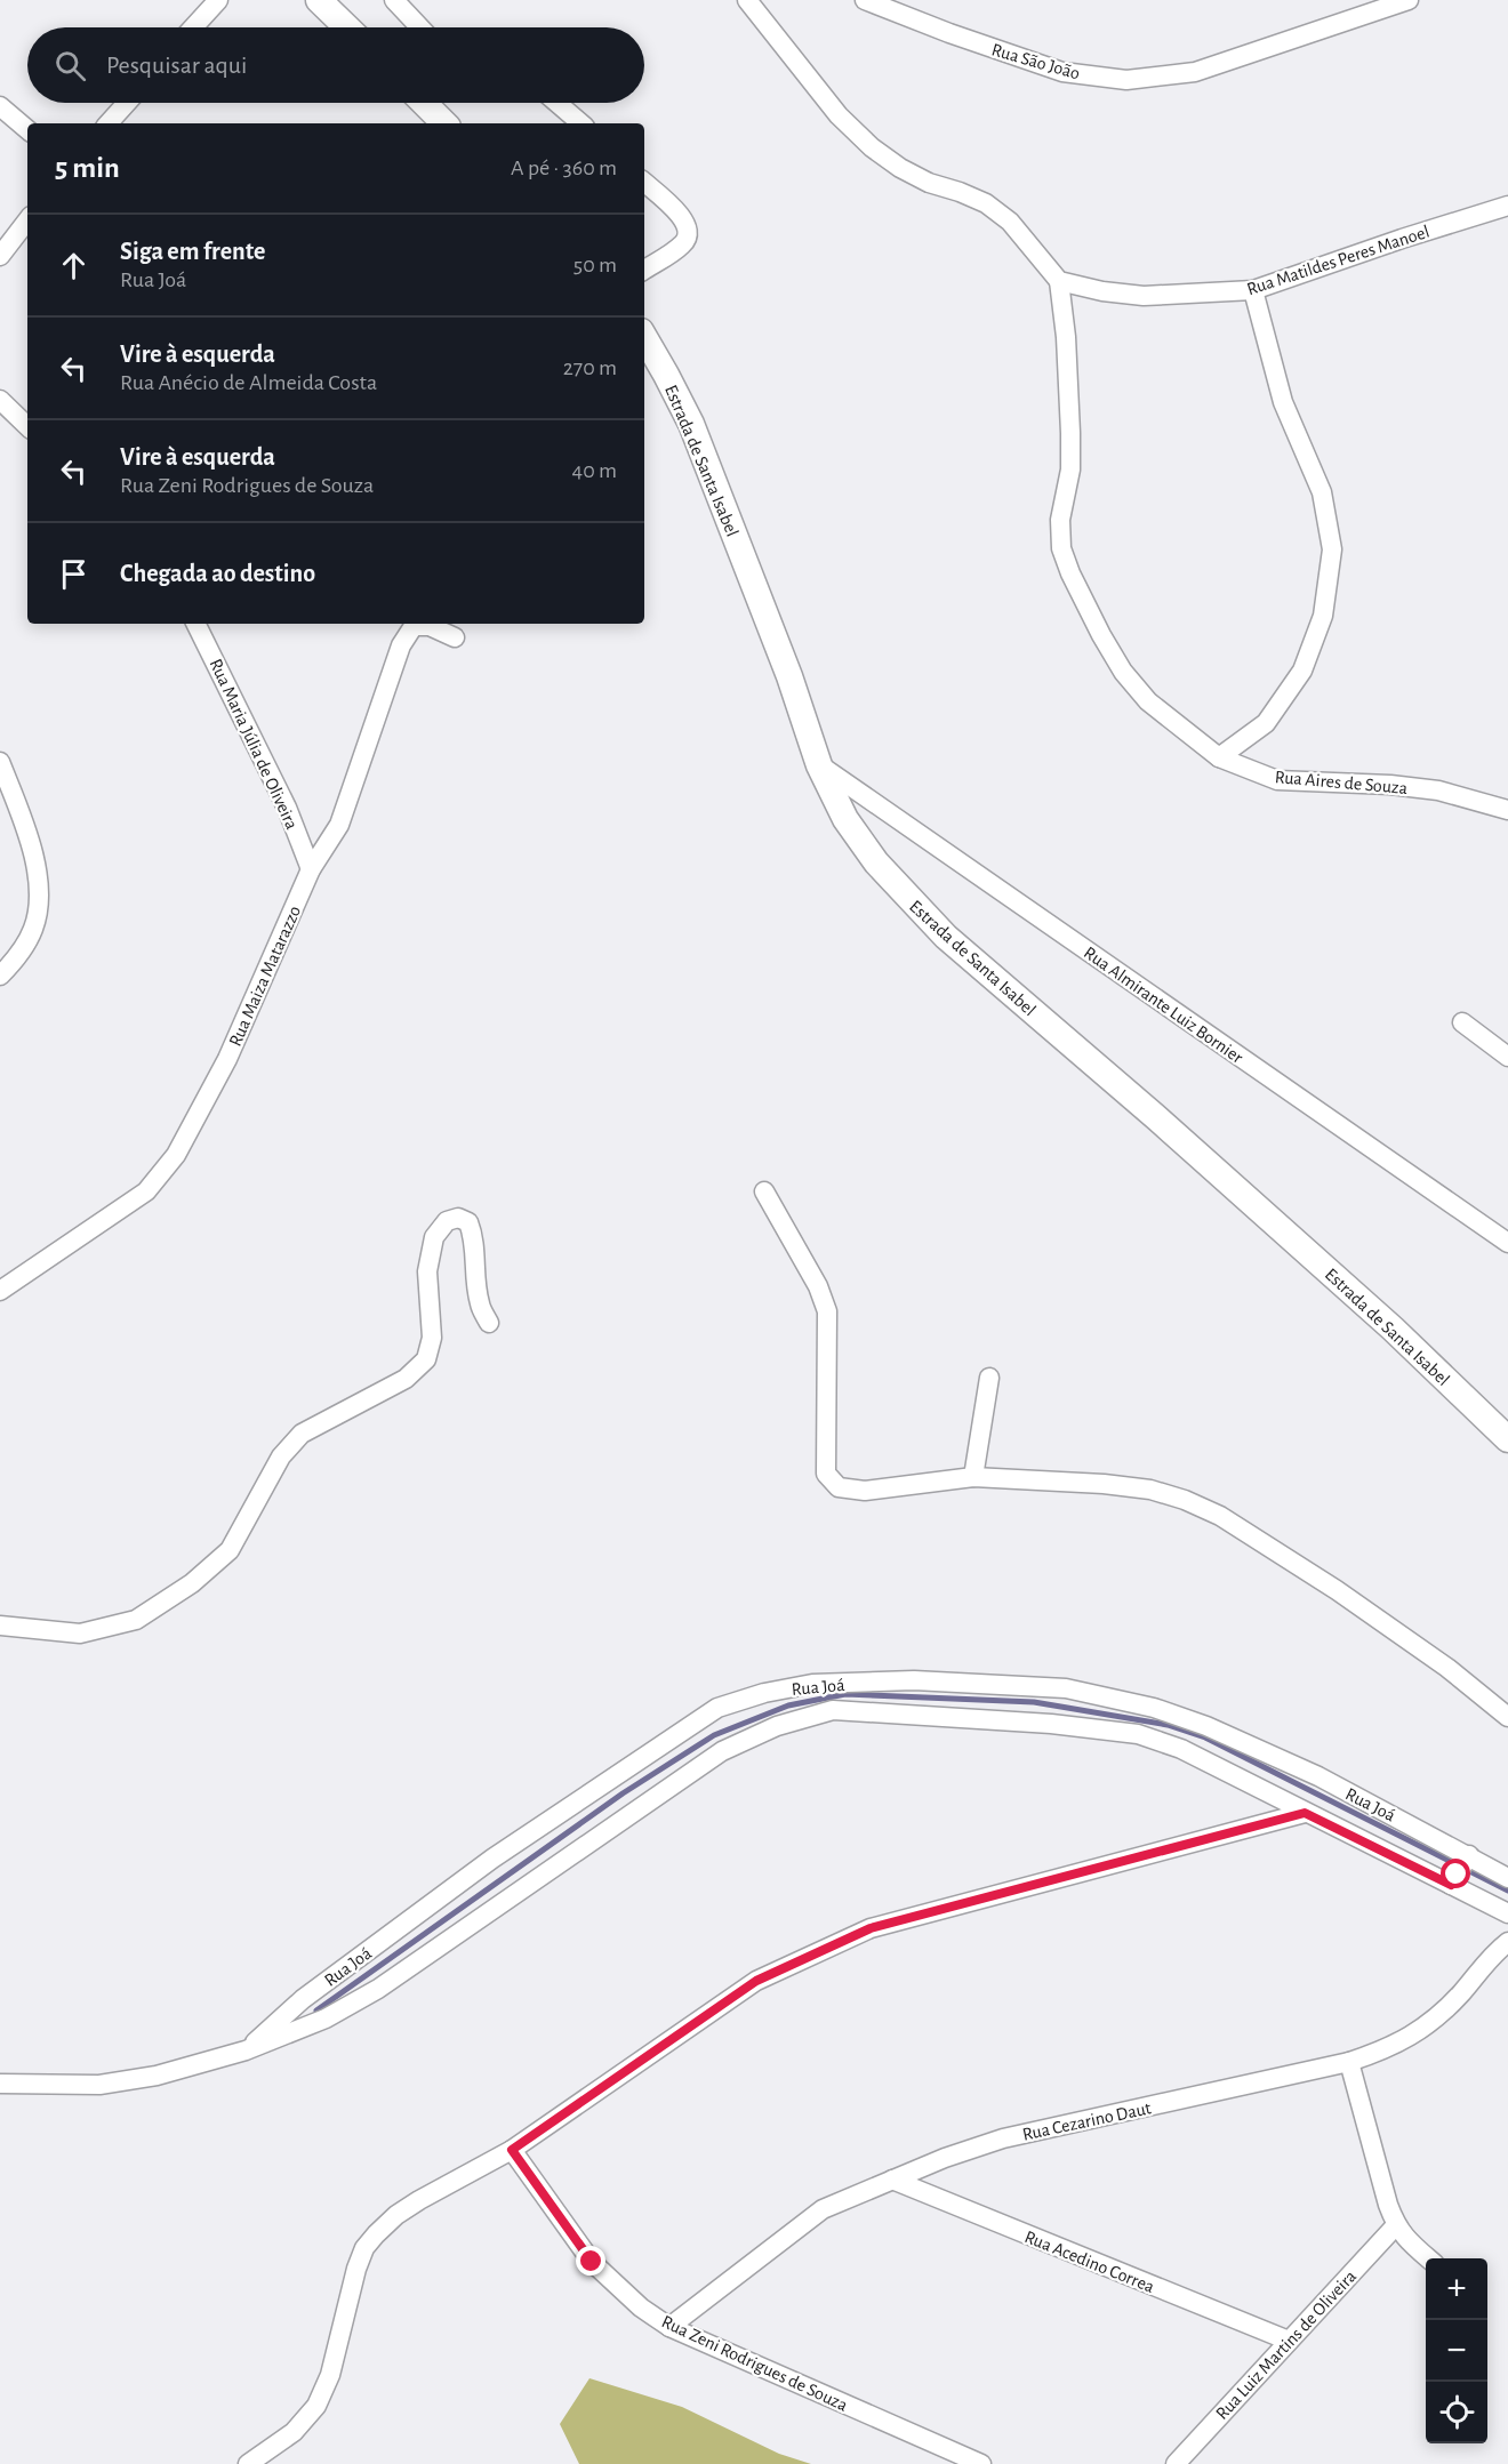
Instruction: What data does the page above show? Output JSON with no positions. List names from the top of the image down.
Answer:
{
  "streets": {
    "main road": ["Estrada de Santa Isabel"],
    "street": [
      "Rua São João",
      "Rua Matildes Peres Manoel",
      "Rua Maria Júlia de Oliveira",
      "Rua Aires de Souza",
      "Rua Maiza Matarazzo",
      "Rua Almirante Luiz Bornier",
      "Rua Joá",
      "Rua Cezarino Daut",
      "Rua Acedino Correa",
      "Rua Luiz Martins de Oliveira",
      "Rua Zeni Rodrigues de Souza"
    ]
  },
  "crossings": [
    ["Rua Matildes Peres Manoel", "Rua Aires de Souza"],
    ["Estrada de Santa Isabel", "Rua Almirante Luiz Bornier"],
    ["Rua Maria Júlia de Oliveira", "Rua Maiza Matarazzo"],
    ["Rua Cezarino Daut", "Rua Acedino Correa"],
    ["Rua Cezarino Daut", "Rua Zeni Rodrigues de Souza"],
    ["Rua Acedino Correa", "Rua Luiz Martins de Oliveira"]
  ],
  "page": {
    "search": "Pesquisar aqui",
    "heading": ["5 min", "A pé · 360 m"],
    "list": [
      ["Siga em frente", "Rua Joá", "50 m"],
      ["Vire à esquerda", "Rua Anécio de Almeida Costa", "270 m"],
      ["Vire à esquerda", "Rua Zeni Rodrigues de Souza", "40 m"],
      "Chegada ao destino"
    ],
    "map_buttons": ["+", "−"]
  }
}
